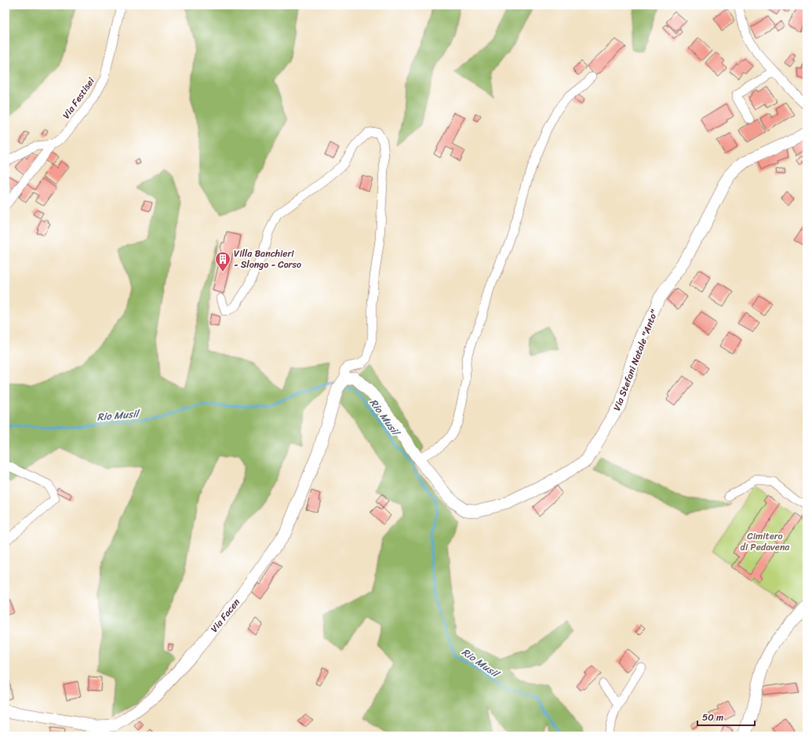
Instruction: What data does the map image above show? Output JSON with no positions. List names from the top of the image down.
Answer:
{
  "streets": {
    "street": ["Via Festisei", "Via Stefani Natale \"Anto\"", "Via Facen"]
  },
  "crossings": [
    ["Via Stefani Natale \"Anto\"", "Via Facen"]
  ],
  "water": ["Rio Musil"],
  "parks": ["Cimitero di Pedavena"],
  "places": {
    "building": ["Villa Banchieri - Slongo - Corso"]
  },
  "scale_bar": "50 m"
}
